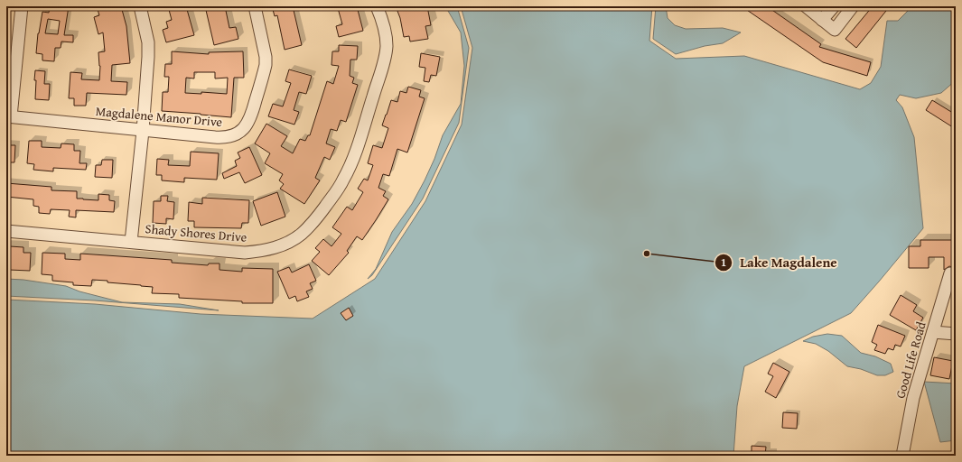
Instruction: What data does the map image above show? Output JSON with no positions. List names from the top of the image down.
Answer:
{
  "streets": {
    "street": ["Magdalene Manor Drive", "Shady Shores Drive", "Good Life Road"]
  },
  "places": ["Lake Magdalene"]
}
